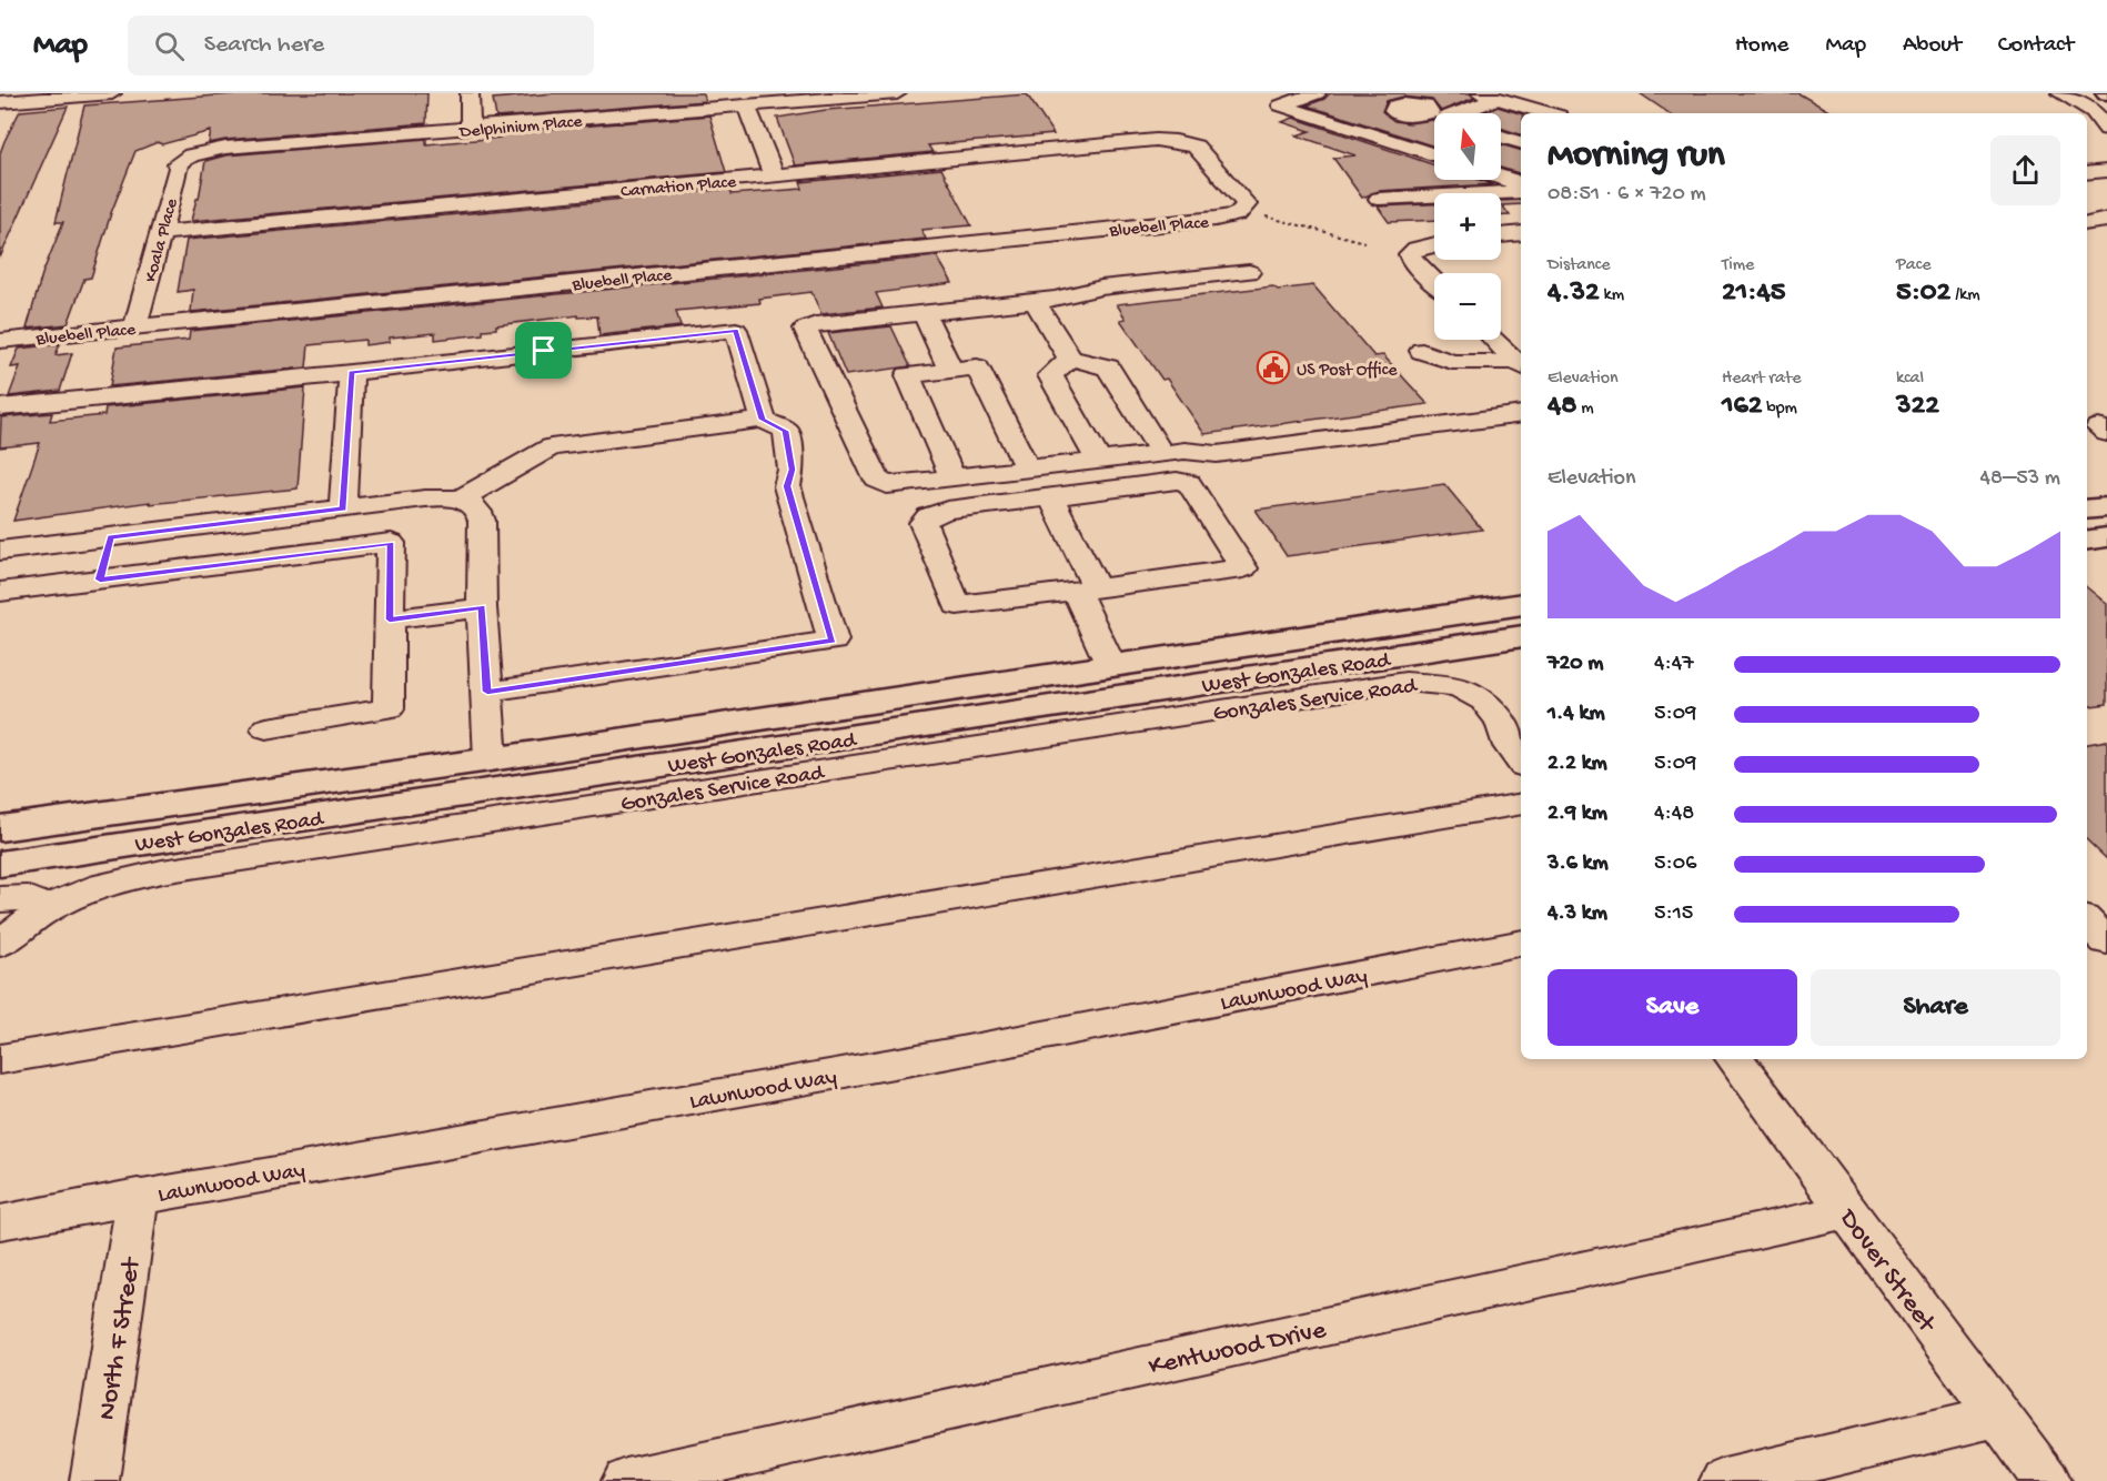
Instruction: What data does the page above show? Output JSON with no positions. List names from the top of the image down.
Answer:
{
  "streets": {
    "main road": ["West Gonzales Road"],
    "street": [
      "Delphinium Place",
      "Carnation Place",
      "Bluebell Place",
      "Koala Place",
      "Gonzales Service Road",
      "Lawnwood Way",
      "Dover Street",
      "North F Street",
      "Kentwood Drive"
    ]
  },
  "crossings": [
    ["Delphinium Place", "Koala Place"],
    ["Carnation Place", "Bluebell Place"],
    ["Carnation Place", "Koala Place"],
    ["Bluebell Place", "Koala Place"],
    ["Lawnwood Way", "North F Street"],
    ["Dover Street", "Kentwood Drive"]
  ],
  "places": {
    "public building": ["US Post Office"]
  },
  "north": "top",
  "page": {
    "header": "Map",
    "search": "Search here",
    "nav": [
      "Home",
      "Map",
      "About",
      "Contact"
    ],
    "map_buttons": ["+", "−"],
    "heading": ["Morning run", "08:51 · 6 × 720 m"],
    "stats": [
      ["Distance", "4.32 km"],
      ["Time", "21:45"],
      ["Pace", "5:02 /km"],
      ["Elevation", "48 m"],
      ["Heart rate", "162 bpm"],
      ["kcal", "322"]
    ],
    "chart": ["Elevation", "48–53 m"],
    "list": [
      {
        "name": "720 m",
        "note": "4:47"
      },
      {
        "name": "1.4 km",
        "note": "5:09"
      },
      {
        "name": "2.2 km",
        "note": "5:09"
      },
      {
        "name": "2.9 km",
        "note": "4:48"
      },
      {
        "name": "3.6 km",
        "note": "5:06"
      },
      {
        "name": "4.3 km",
        "note": "5:15"
      }
    ],
    "buttons": ["Save", "Share"]
  }
}
